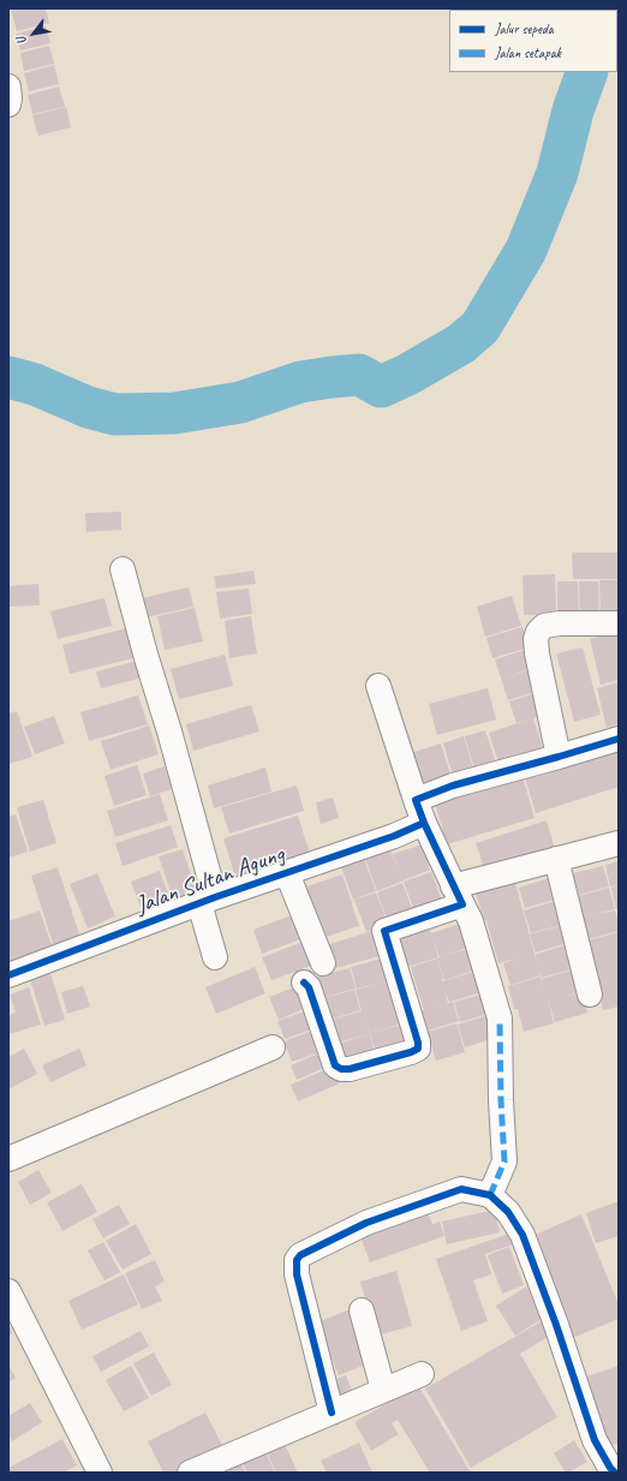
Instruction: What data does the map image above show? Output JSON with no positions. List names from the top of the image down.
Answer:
{
  "streets": {
    "street": ["Jalan Sultan Agung"]
  },
  "legend": ["Jalur sepeda", "Jalan setapak"],
  "north": "bottom left"
}
